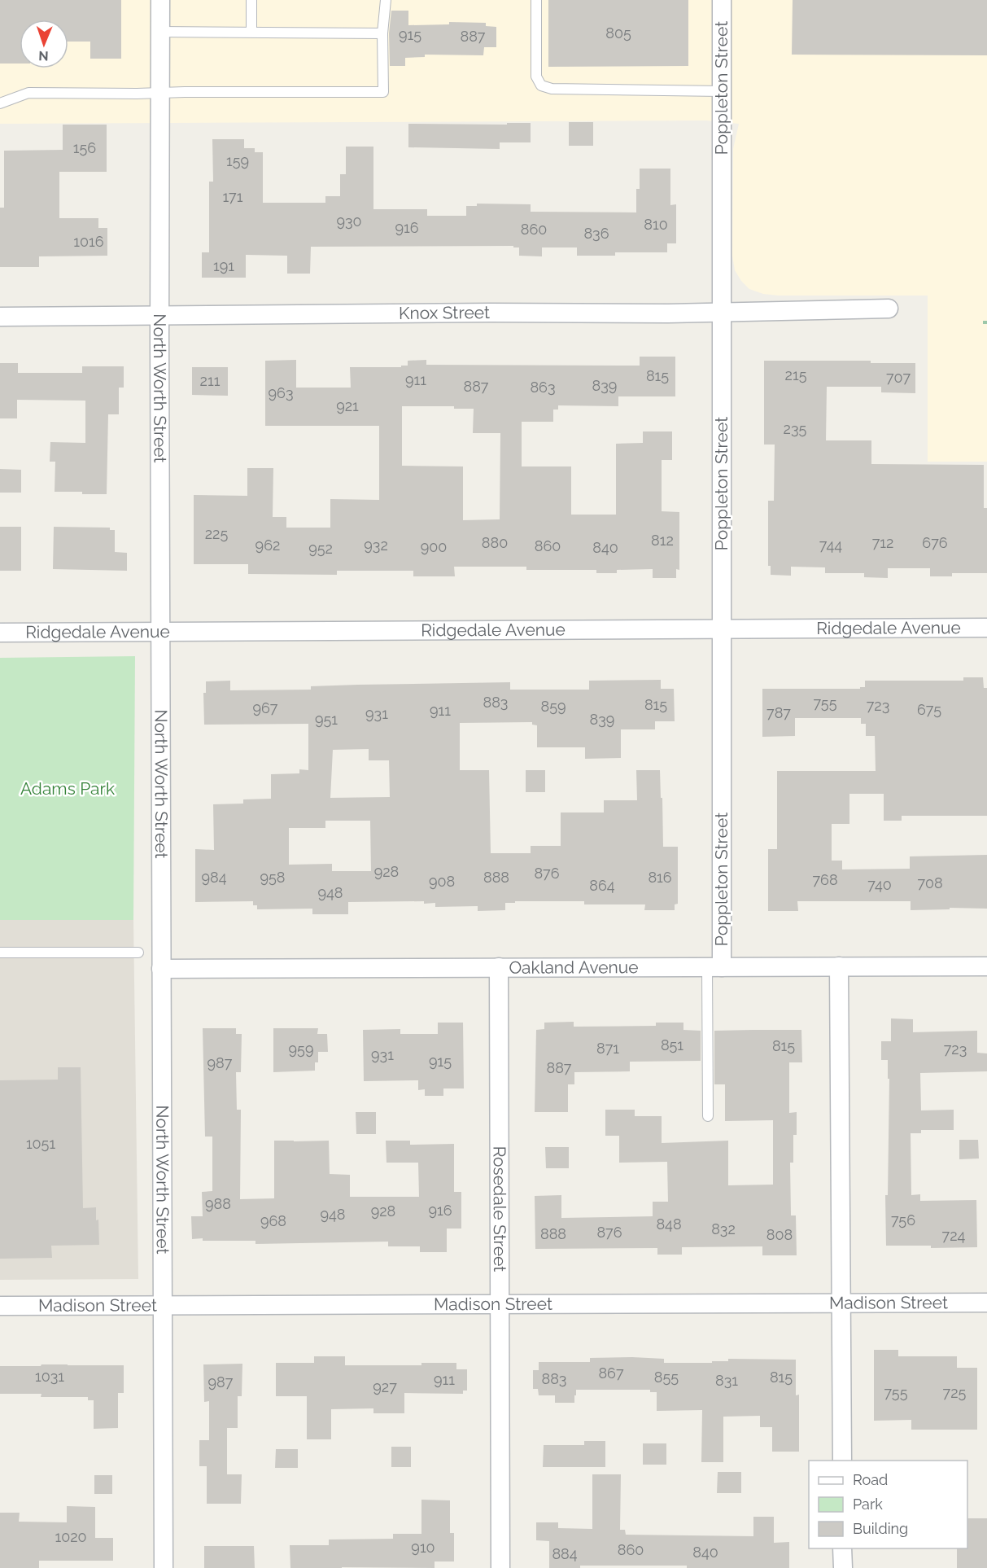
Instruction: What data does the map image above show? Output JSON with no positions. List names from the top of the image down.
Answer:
{
  "streets": {
    "street": [
      "Poppleton Street",
      "Knox Street",
      "North Worth Street",
      "Ridgedale Avenue",
      "Oakland Avenue",
      "Rosedale Street",
      "Madison Street"
    ]
  },
  "crossings": [
    ["Poppleton Street", "Knox Street"],
    ["Poppleton Street", "Ridgedale Avenue"],
    ["Poppleton Street", "Oakland Avenue"],
    ["Knox Street", "North Worth Street"],
    ["North Worth Street", "Ridgedale Avenue"],
    ["North Worth Street", "Oakland Avenue"],
    ["North Worth Street", "Madison Street"],
    ["Oakland Avenue", "Rosedale Street"],
    ["Rosedale Street", "Madison Street"]
  ],
  "parks": ["Adams Park"],
  "house_numbers": [
    "805",
    "915",
    "887",
    "156",
    "159",
    "171",
    "930",
    "810",
    "916",
    "860",
    "836",
    "1016",
    "191",
    "215",
    "815",
    "707",
    "911",
    "211",
    "839",
    "887",
    "863",
    "963",
    "921",
    "235",
    "225",
    "812",
    "880",
    "712",
    "676",
    "962",
    "932",
    "744",
    "860",
    "900",
    "840",
    "952",
    "883",
    "755",
    "815",
    "723",
    "859",
    "967",
    "675",
    "911",
    "787",
    "931",
    "951",
    "839",
    "928",
    "876",
    "984",
    "958",
    "888",
    "816",
    "768",
    "908",
    "708",
    "740",
    "864",
    "948",
    "851",
    "815",
    "871",
    "959",
    "723",
    "931",
    "915",
    "987",
    "887",
    "1051",
    "988",
    "916",
    "928",
    "948",
    "756",
    "968",
    "848",
    "832",
    "876",
    "888",
    "808",
    "724",
    "867",
    "1031",
    "855",
    "815",
    "883",
    "911",
    "831",
    "987",
    "927",
    "755",
    "725",
    "1020",
    "910",
    "860",
    "840",
    "884"
  ],
  "legend": ["Road", "Park", "Building"],
  "north": "bottom"
}
